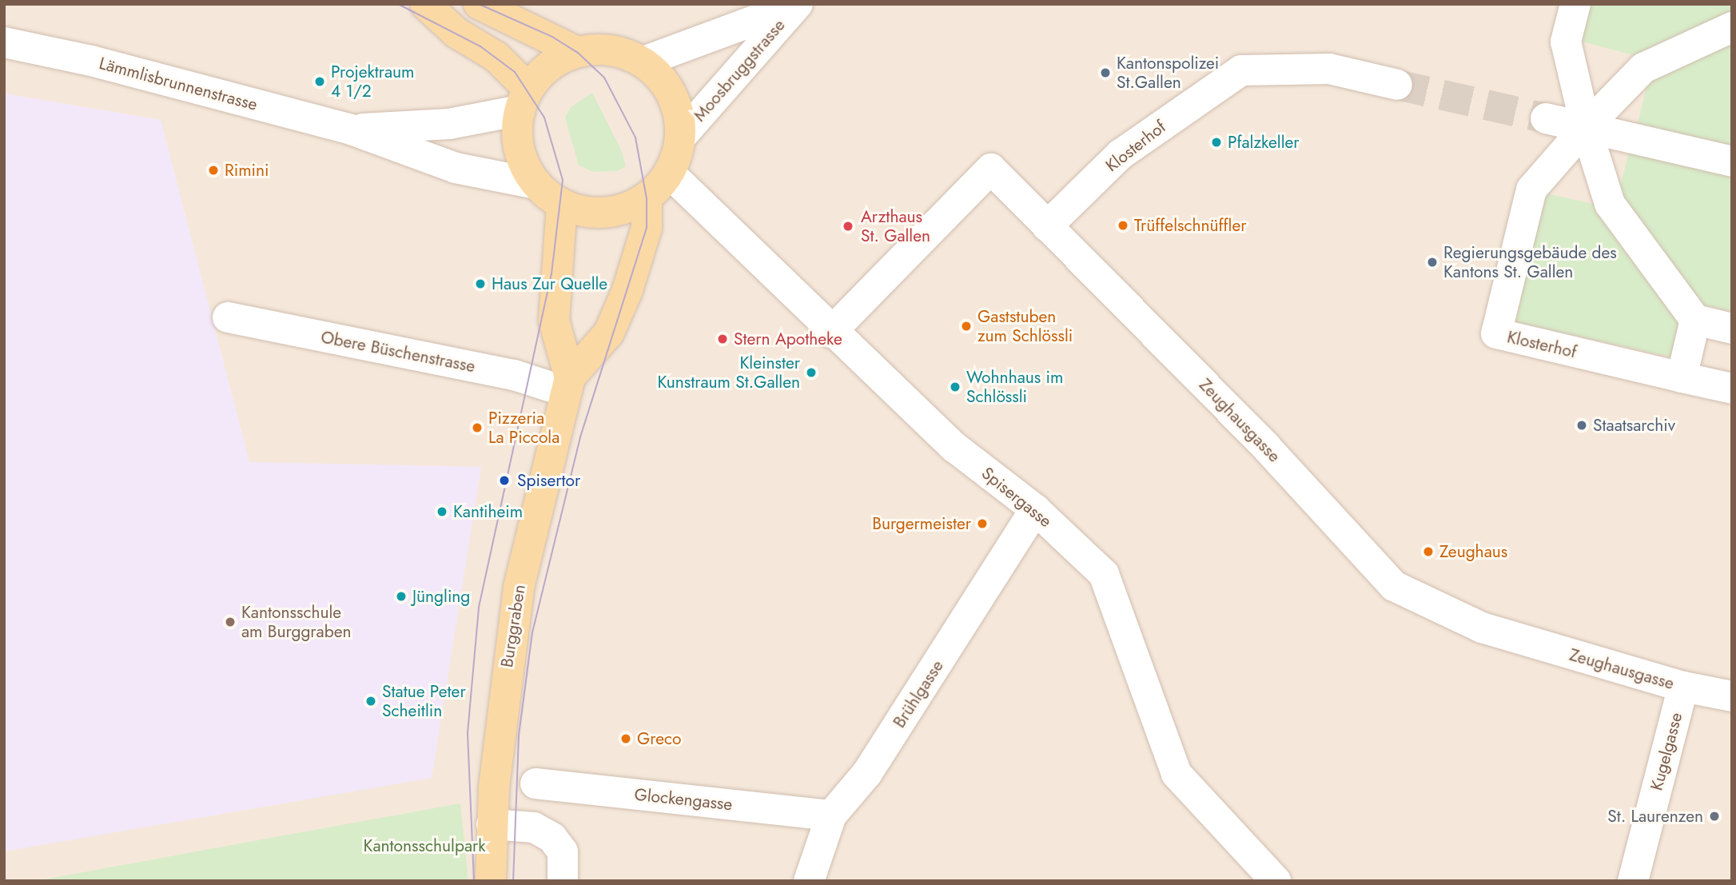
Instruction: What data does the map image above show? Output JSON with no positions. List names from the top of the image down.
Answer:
{
  "streets": {
    "main road": ["Burggraben"],
    "street": [
      "Moosbruggstrasse",
      "Lämmlisbrunnenstrasse",
      "Klosterhof",
      "Obere Büschenstrasse",
      "Zeughausgasse",
      "Spisergasse",
      "Brühlgasse",
      "Kugelgasse",
      "Glockengasse"
    ]
  },
  "crossings": [
    ["Moosbruggstrasse", "Lämmlisbrunnenstrasse"],
    ["Moosbruggstrasse", "Spisergasse"],
    ["Moosbruggstrasse", "Burggraben"],
    ["Lämmlisbrunnenstrasse", "Spisergasse"],
    ["Lämmlisbrunnenstrasse", "Burggraben"],
    ["Klosterhof", "Zeughausgasse"],
    ["Obere Büschenstrasse", "Burggraben"],
    ["Zeughausgasse", "Spisergasse"],
    ["Zeughausgasse", "Kugelgasse"],
    ["Spisergasse", "Burggraben"],
    ["Spisergasse", "Brühlgasse"],
    ["Brühlgasse", "Glockengasse"]
  ],
  "parks": ["Kantonsschulpark"],
  "places": [
    "Kantonspolizei St.Gallen",
    "Projektraum 4 1/2",
    "Pfalzkeller",
    "Rimini",
    "Trüffelschnüffler",
    "Arzthaus St. Gallen",
    "Regierungsgebäude des Kantons St. Gallen",
    "Haus Zur Quelle",
    "Gaststuben zum Schlössli",
    "Stern Apotheke",
    "Kleinster Kunstraum St.Gallen",
    "Wohnhaus im Schlössli",
    "Staatsarchiv",
    "Pizzeria La Piccola",
    "Spisertor",
    "Kantiheim",
    "Burgermeister",
    "Zeughaus",
    "Jüngling",
    "Kantonsschule am Burggraben",
    "Statue Peter Scheitlin",
    "Greco",
    "St. Laurenzen"
  ]
}
